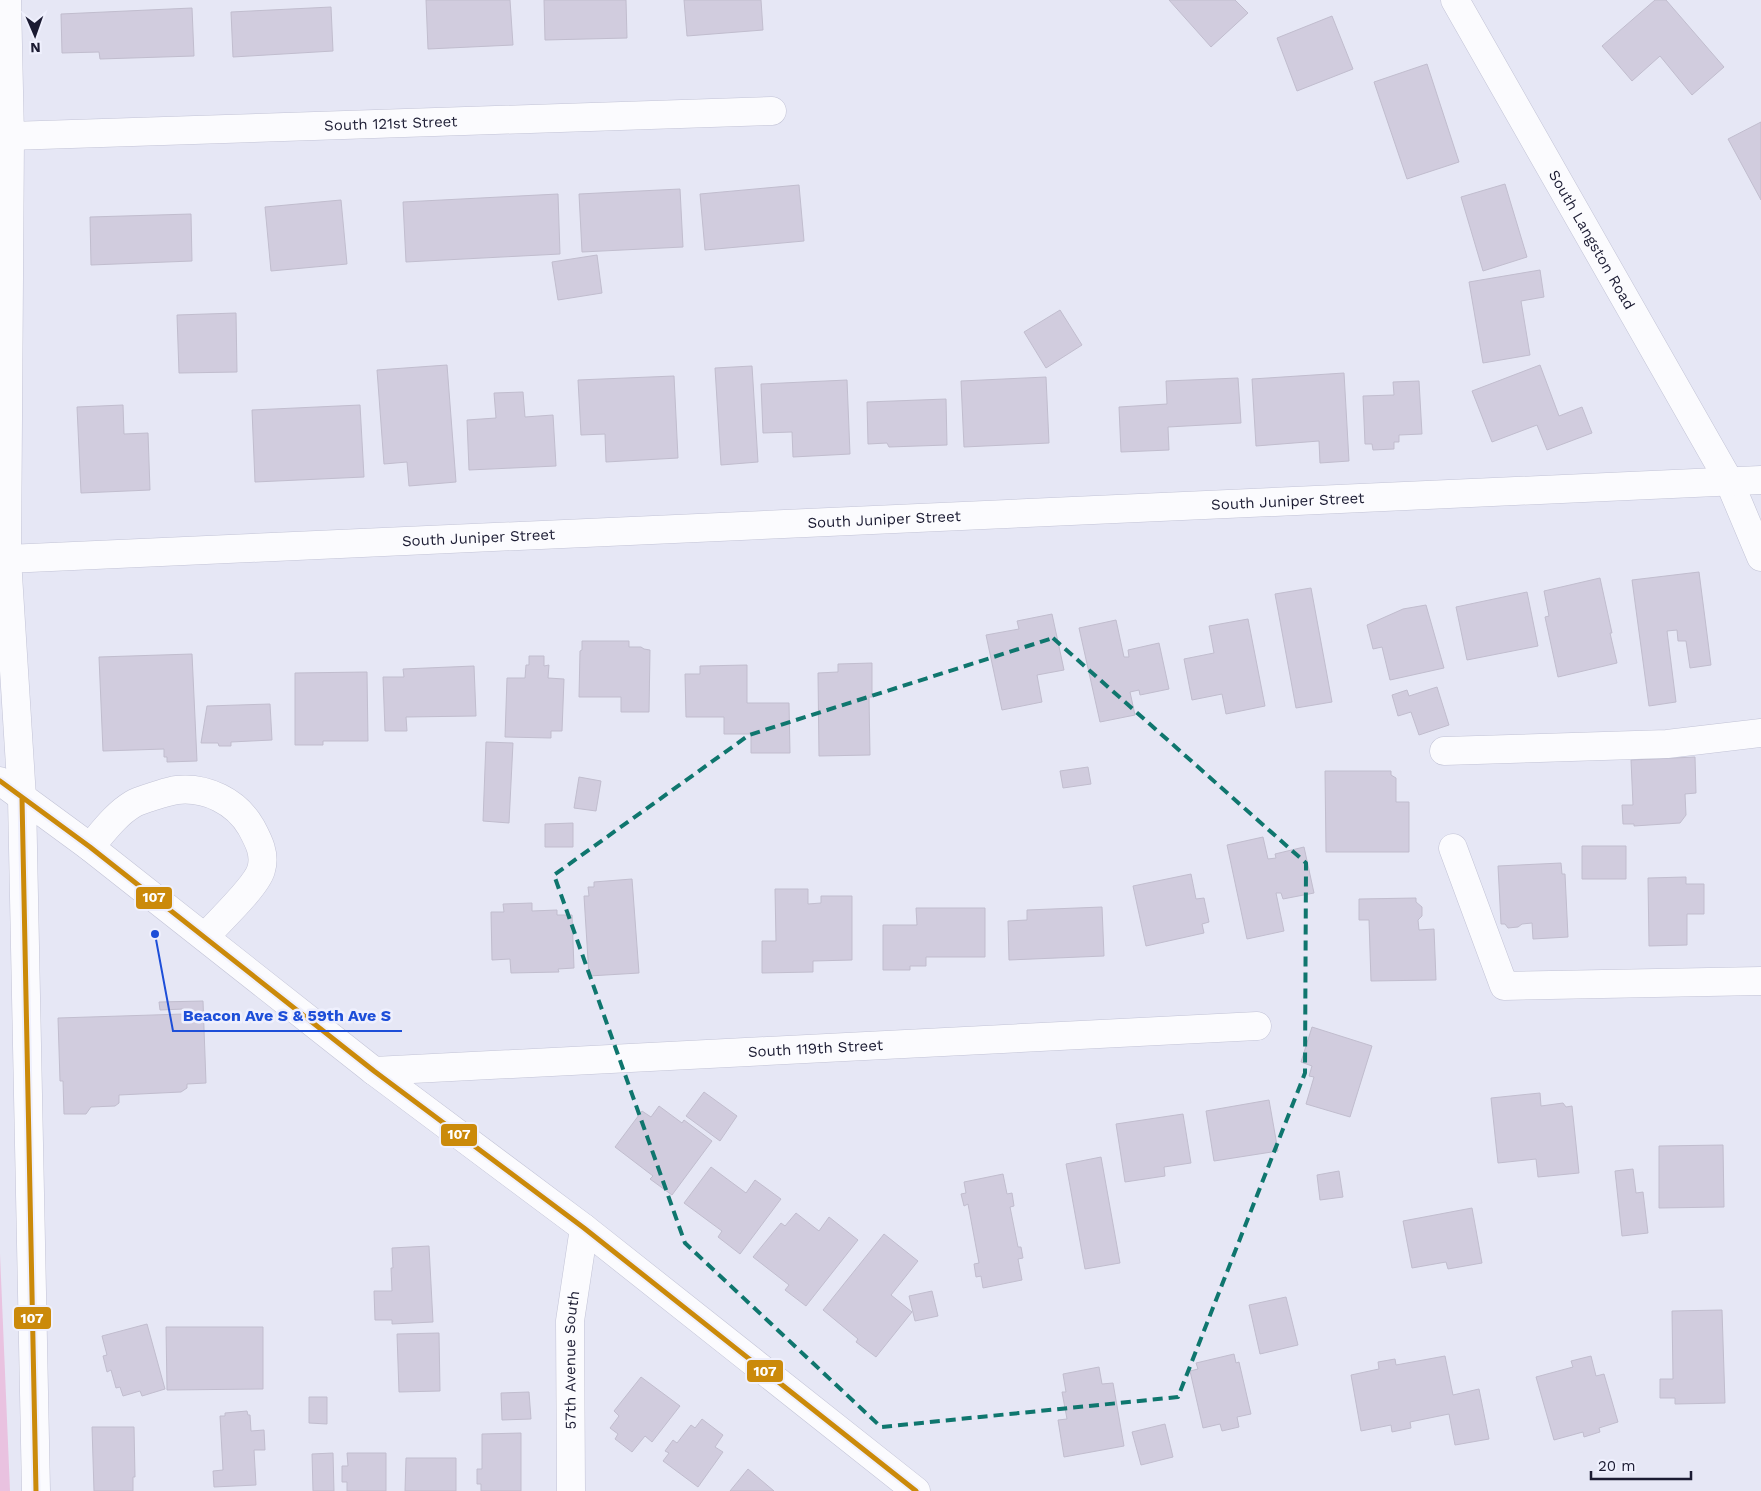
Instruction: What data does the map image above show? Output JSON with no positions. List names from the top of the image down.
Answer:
{
  "streets": {
    "street": [
      "South 121st Street",
      "South Langston Road",
      "South Juniper Street",
      "South 119th Street",
      "57th Avenue South"
    ]
  },
  "crossings": [
    ["South Langston Road", "South Juniper Street"]
  ],
  "places": ["Beacon Ave S & 59th Ave S"],
  "lines": ["transit line 107"],
  "scale_bar": "20 m",
  "north": "bottom"
}
